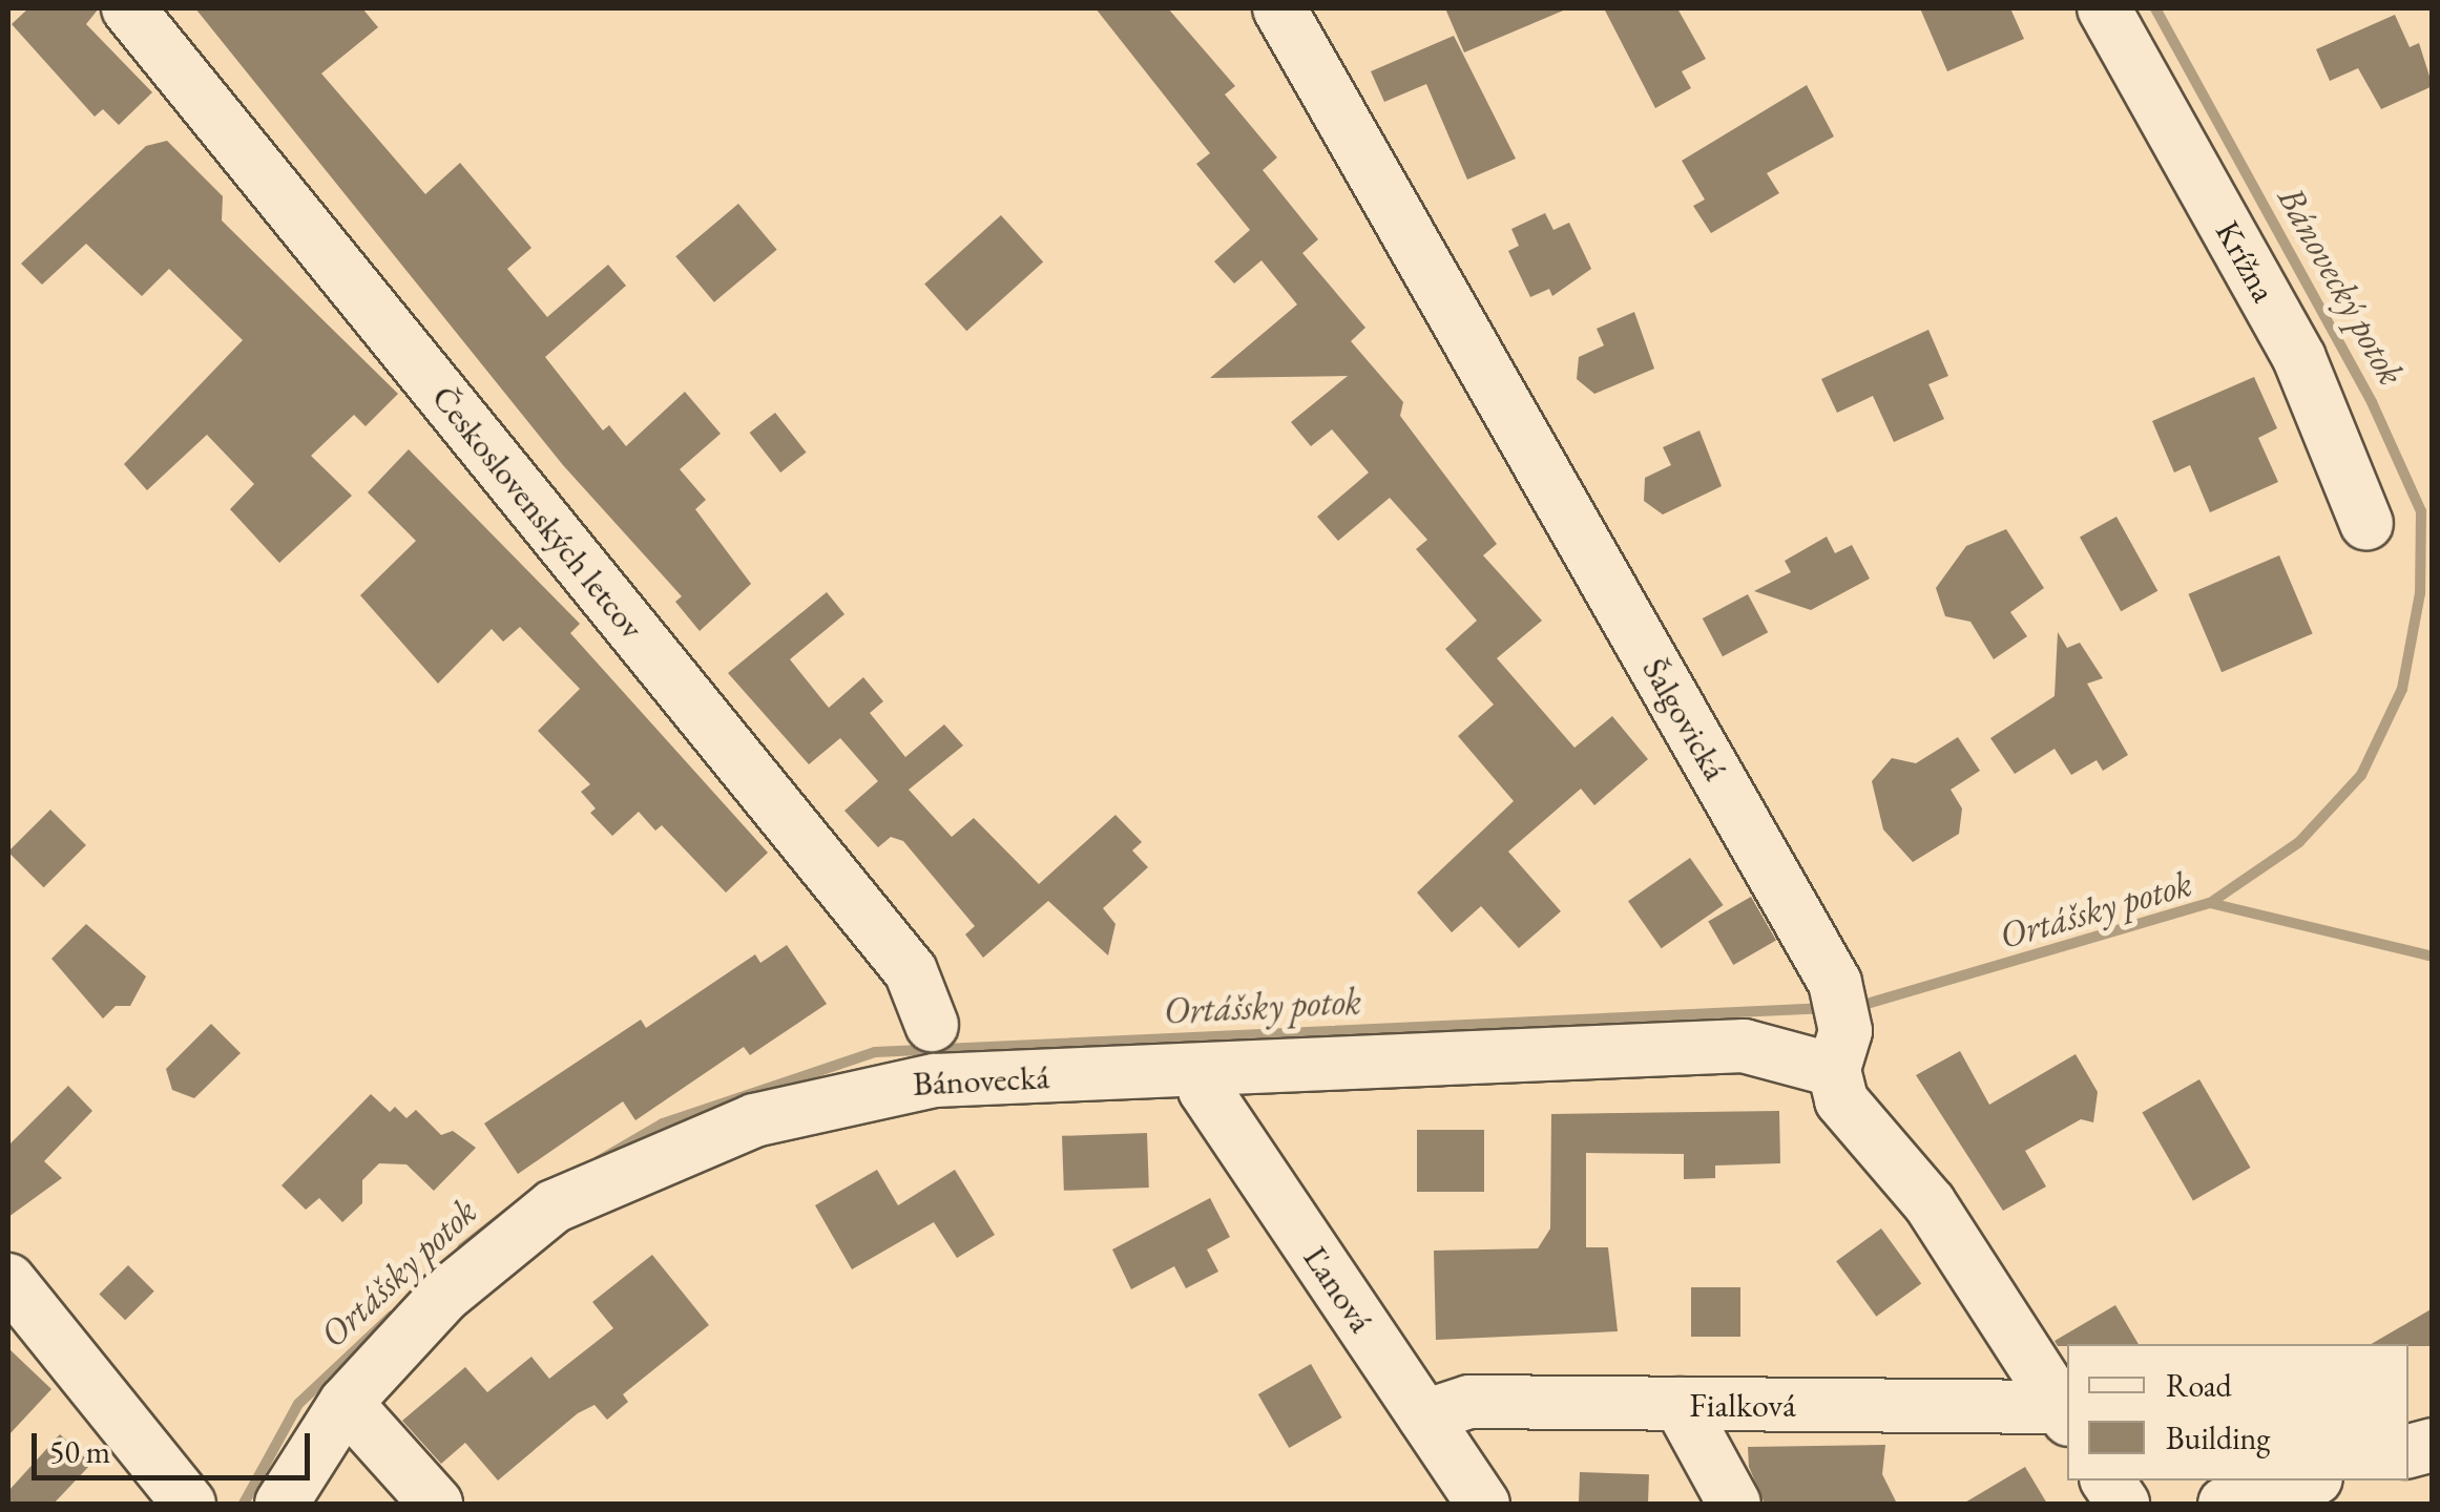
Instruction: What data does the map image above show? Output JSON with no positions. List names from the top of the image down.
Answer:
{
  "streets": {
    "street": [
      "Krížna",
      "Československých letcov",
      "Šalgovická",
      "Bánovecká",
      "Ľanová",
      "Fialková"
    ]
  },
  "crossings": [
    ["Šalgovická", "Bánovecká"],
    ["Šalgovická", "Fialková"],
    ["Bánovecká", "Ľanová"],
    ["Ľanová", "Fialková"]
  ],
  "water": ["Bánovecký potok", "Ortášsky potok"],
  "legend": ["Road", "Building"],
  "scale_bar": "50 m"
}
